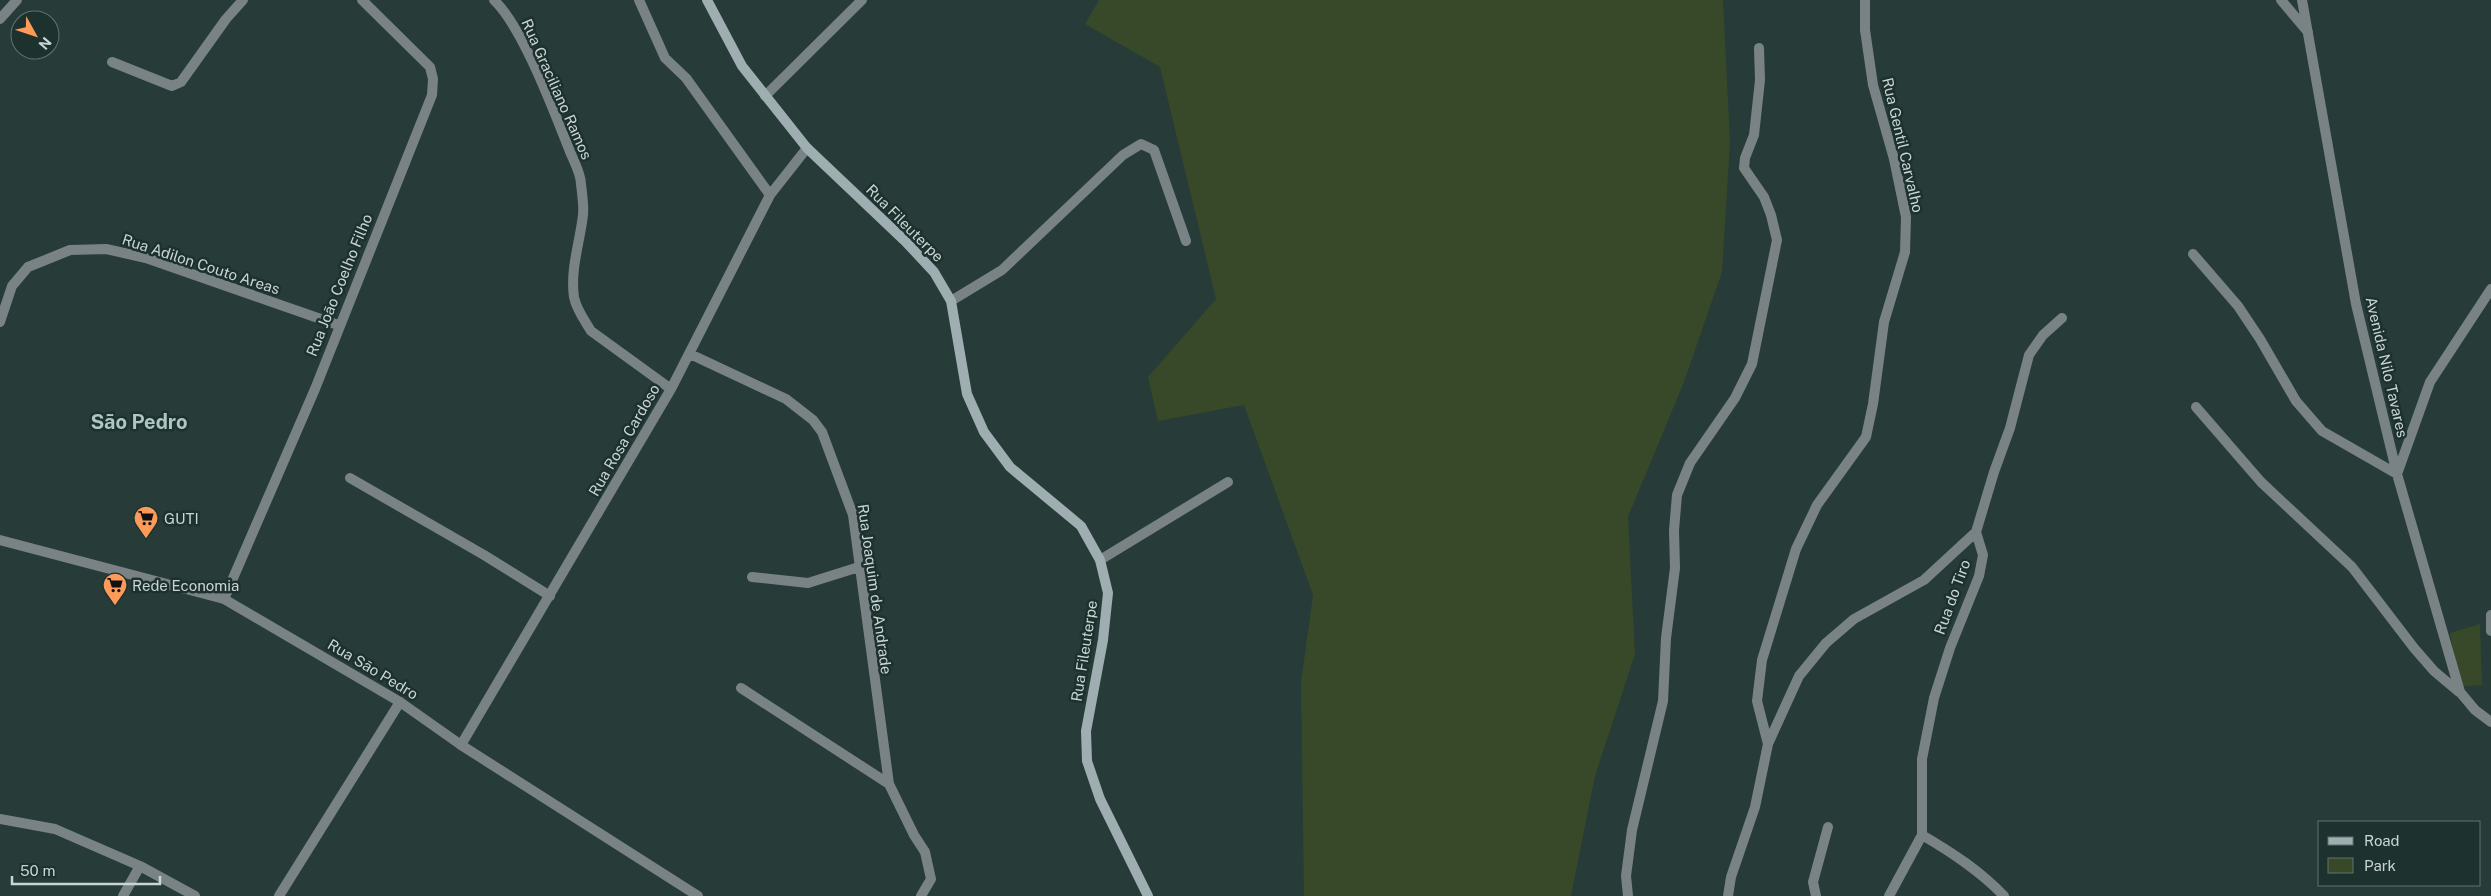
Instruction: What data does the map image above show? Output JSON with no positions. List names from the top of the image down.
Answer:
{
  "streets": {
    "main road": ["Rua Fileuterpe"],
    "street": [
      "Rua Graciliano Ramos",
      "Rua Gentil Carvalho",
      "Rua Adilon Couto Areas",
      "Rua João Coelho Filho",
      "Avenida Nilo Tavares",
      "Rua Rosa Cardoso",
      "Rua Joaquim de Andrade",
      "Rua do Tiro",
      "Rua São Pedro"
    ]
  },
  "crossings": [
    ["Rua Graciliano Ramos", "Rua Rosa Cardoso"],
    ["Rua Fileuterpe", "Rua Rosa Cardoso"],
    ["Rua Adilon Couto Areas", "Rua João Coelho Filho"],
    ["Rua João Coelho Filho", "Rua São Pedro"],
    ["Rua Rosa Cardoso", "Rua Joaquim de Andrade"],
    ["Rua Rosa Cardoso", "Rua São Pedro"]
  ],
  "districts": ["São Pedro"],
  "places": {
    "supermarket": ["GUTI", "Rede Economia"]
  },
  "legend": ["Road", "Park"],
  "scale_bar": "50 m",
  "north": "bottom right"
}
